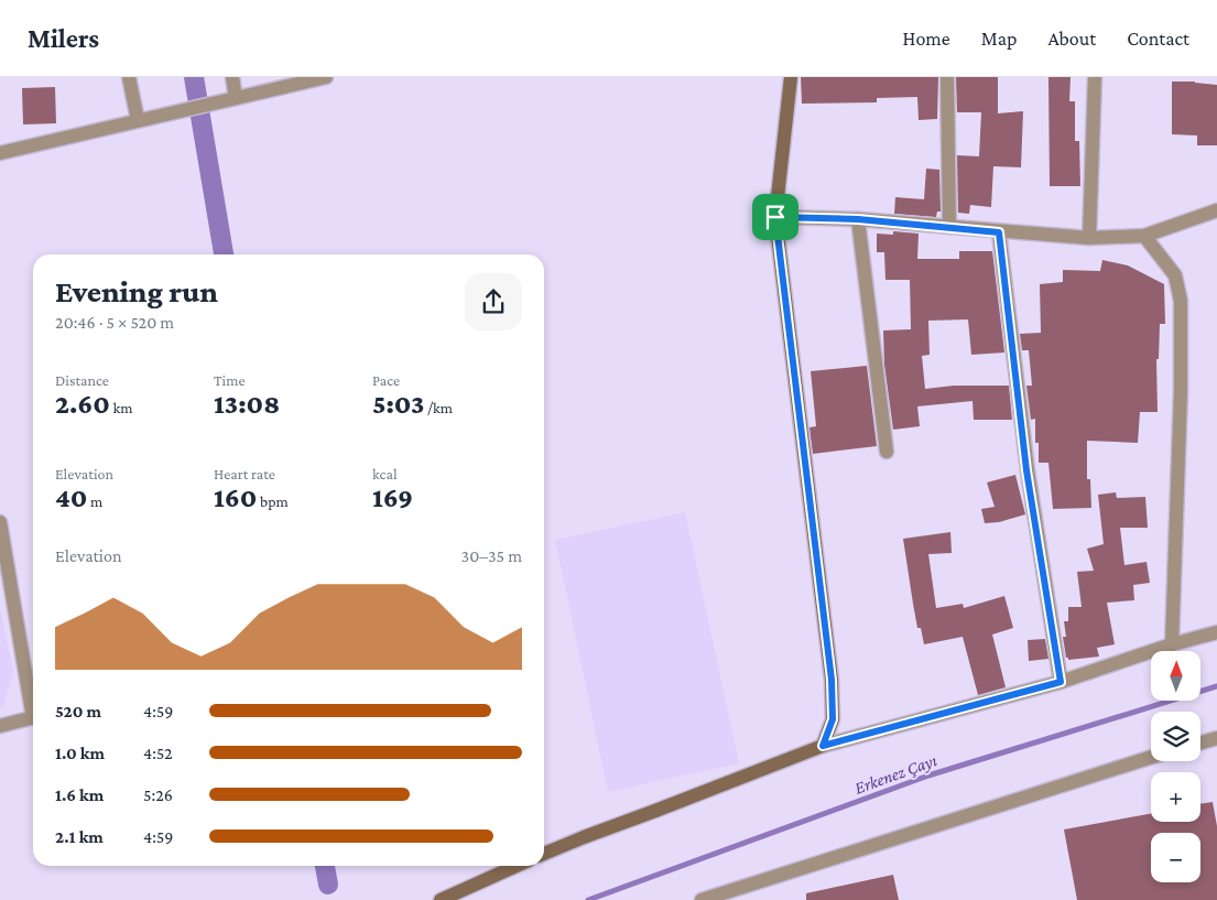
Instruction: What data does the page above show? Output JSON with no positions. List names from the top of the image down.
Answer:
{
  "water": ["Erkenez Çayı"],
  "north": "top",
  "page": {
    "header": "Milers",
    "nav": [
      "Home",
      "Map",
      "About",
      "Contact"
    ],
    "heading": ["Evening run", "20:46 · 5 × 520 m"],
    "stats": [
      ["Distance", "2.60 km"],
      ["Time", "13:08"],
      ["Pace", "5:03 /km"],
      ["Elevation", "40 m"],
      ["Heart rate", "160 bpm"],
      ["kcal", "169"]
    ],
    "chart": ["Elevation", "30–35 m"],
    "map_buttons": ["+", "−"],
    "list": [
      {
        "name": "520 m",
        "note": "4:59"
      },
      {
        "name": "1.0 km",
        "note": "4:52"
      },
      {
        "name": "1.6 km",
        "note": "5:26"
      },
      {
        "name": "2.1 km",
        "note": "4:59"
      }
    ]
  }
}
